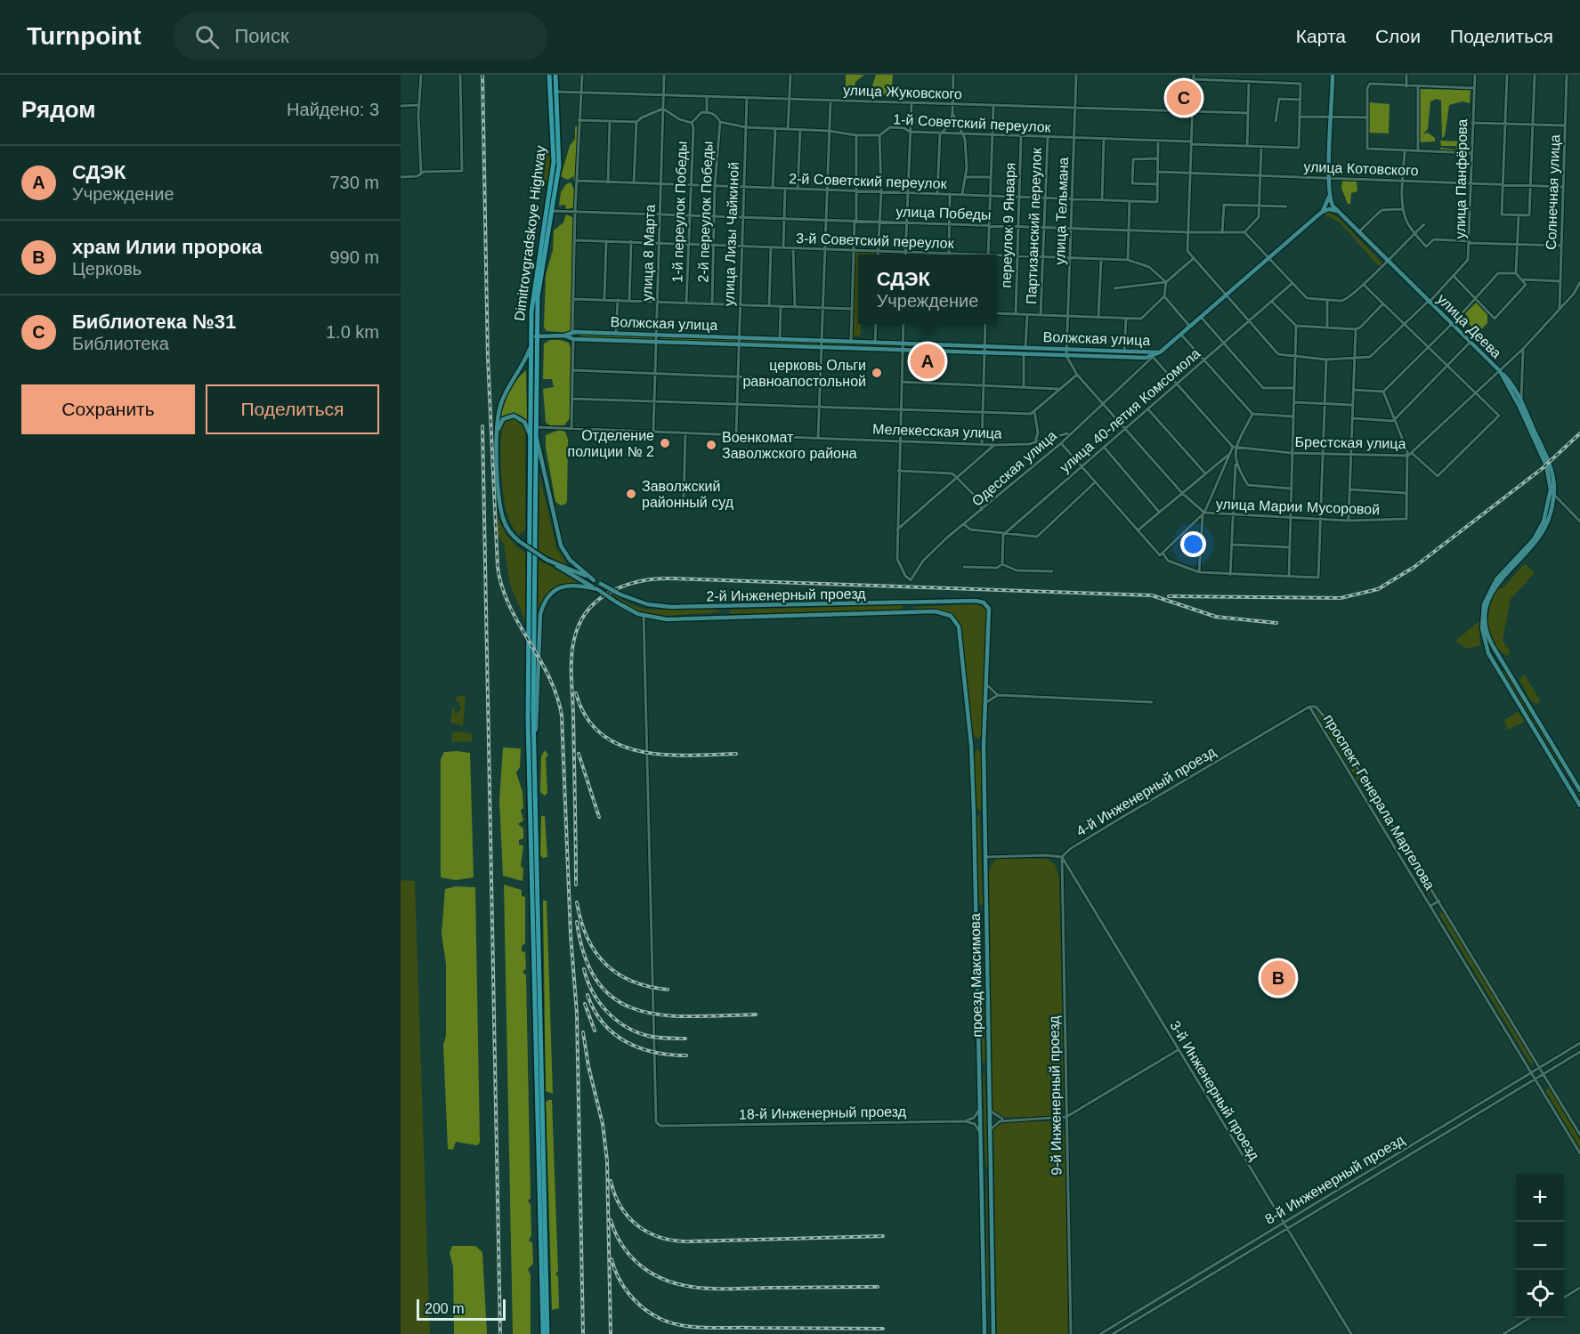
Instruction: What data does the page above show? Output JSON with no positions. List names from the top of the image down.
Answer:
{
  "streets": {
    "highway": ["Dimitrovgradskoye Highway"],
    "main road": [
      "Волжская улица",
      "улица Деева",
      "2-й Инженерный проезд",
      "проезд Максимова"
    ],
    "street": [
      "улица Жуковского",
      "1-й Советский переулок",
      "улица Котовского",
      "улица Панфёрова",
      "2-й Советский переулок",
      "Солнечная улица",
      "улица Тельмана",
      "1-й переулок Победы",
      "2-й переулок Победы",
      "улица Победы",
      "переулок 9 Января",
      "Партизанский переулок",
      "улица Лизы Чайкиной",
      "3-й Советский переулок",
      "улица 8 Марта",
      "улица 40-летия Комсомола",
      "Мелекесская улица",
      "Брестская улица",
      "Одесская улица",
      "улица Марии Мусоровой",
      "4-й Инженерный проезд",
      "проспект Генерала Маргелова",
      "3-й Инженерный проезд",
      "9-й Инженерный проезд",
      "18-й Инженерный проезд",
      "8-й Инженерный проезд"
    ]
  },
  "crossings": [
    ["улица Жуковского", "улица Тельмана"],
    ["улица Жуковского", "Dimitrovgradskoye Highway"],
    ["улица Жуковского", "улица Лизы Чайкиной"],
    ["улица Жуковского", "улица 8 Марта"],
    ["1-й Советский переулок", "улица Тельмана"],
    ["1-й Советский переулок", "2-й переулок Победы"],
    ["1-й Советский переулок", "переулок 9 Января"],
    ["1-й Советский переулок", "Партизанский переулок"],
    ["1-й Советский переулок", "улица Лизы Чайкиной"],
    ["улица Котовского", "улица Панфёрова"],
    ["улица Котовского", "Солнечная улица"],
    ["улица Панфёрова", "улица Победы"],
    ["улица Панфёрова", "улица Деева"],
    ["улица Панфёрова", "улица 40-летия Комсомола"],
    ["2-й Советский переулок", "улица Тельмана"],
    ["2-й Советский переулок", "1-й переулок Победы"],
    ["2-й Советский переулок", "2-й переулок Победы"],
    ["2-й Советский переулок", "переулок 9 Января"],
    ["2-й Советский переулок", "Партизанский переулок"],
    ["2-й Советский переулок", "улица Лизы Чайкиной"],
    ["2-й Советский переулок", "улица 8 Марта"],
    ["Солнечная улица", "Брестская улица"],
    ["улица Тельмана", "улица Победы"],
    ["улица Тельмана", "3-й Советский переулок"],
    ["улица Тельмана", "Волжская улица"],
    ["улица Тельмана", "улица Марии Мусоровой"],
    ["1-й переулок Победы", "улица Победы"],
    ["1-й переулок Победы", "3-й Советский переулок"],
    ["2-й переулок Победы", "улица Победы"],
    ["2-й переулок Победы", "3-й Советский переулок"],
    ["улица Победы", "переулок 9 Января"],
    ["улица Победы", "Партизанский переулок"],
    ["улица Победы", "Dimitrovgradskoye Highway"],
    ["улица Победы", "улица Лизы Чайкиной"],
    ["улица Победы", "улица 8 Марта"],
    ["переулок 9 Января", "3-й Советский переулок"],
    ["Партизанский переулок", "3-й Советский переулок"],
    ["Dimitrovgradskoye Highway", "Волжская улица"],
    ["Dimitrovgradskoye Highway", "Мелекесская улица"],
    ["улица Лизы Чайкиной", "3-й Советский переулок"],
    ["улица Лизы Чайкиной", "Волжская улица"],
    ["улица Лизы Чайкиной", "Мелекесская улица"],
    ["3-й Советский переулок", "улица 8 Марта"],
    ["улица 8 Марта", "Волжская улица"],
    ["улица 8 Марта", "Мелекесская улица"],
    ["Волжская улица", "Одесская улица"],
    ["Волжская улица", "улица Марии Мусоровой"],
    ["улица Деева", "Брестская улица"],
    ["улица 40-летия Комсомола", "улица Марии Мусоровой"],
    ["Мелекесская улица", "Одесская улица"],
    ["Одесская улица", "улица Марии Мусоровой"],
    ["2-й Инженерный проезд", "проезд Максимова"],
    ["2-й Инженерный проезд", "18-й Инженерный проезд"],
    ["4-й Инженерный проезд", "проспект Генерала Маргелова"],
    ["4-й Инженерный проезд", "3-й Инженерный проезд"],
    ["4-й Инженерный проезд", "9-й Инженерный проезд"],
    ["проспект Генерала Маргелова", "8-й Инженерный проезд"],
    ["3-й Инженерный проезд", "9-й Инженерный проезд"],
    ["3-й Инженерный проезд", "8-й Инженерный проезд"]
  ],
  "places": [
    "церковь Ольги равноапостольной",
    "Отделение полиции № 2",
    "Военкомат Заволжского района",
    "Заволжский районный суд"
  ],
  "scale_bar": "200 m",
  "page": {
    "header": "Turnpoint",
    "search": "Поиск",
    "nav": ["Карта", "Слои", "Поделиться"],
    "heading": ["Рядом", "Найдено: 3"],
    "pins": ["C", "A", "B"],
    "list": [
      {
        "mark": "A",
        "name": "СДЭК",
        "note": "Учреждение",
        "value": "730 m"
      },
      {
        "mark": "B",
        "name": "храм Илии пророка",
        "note": "Церковь",
        "value": "990 m"
      },
      {
        "mark": "C",
        "name": "Библиотека №31",
        "note": "Библиотека",
        "value": "1.0 km"
      }
    ],
    "popup": ["СДЭК", "Учреждение"],
    "buttons": ["Сохранить", "Поделиться"],
    "map_buttons": ["+", "−"],
    "scale": "200 m"
  }
}
